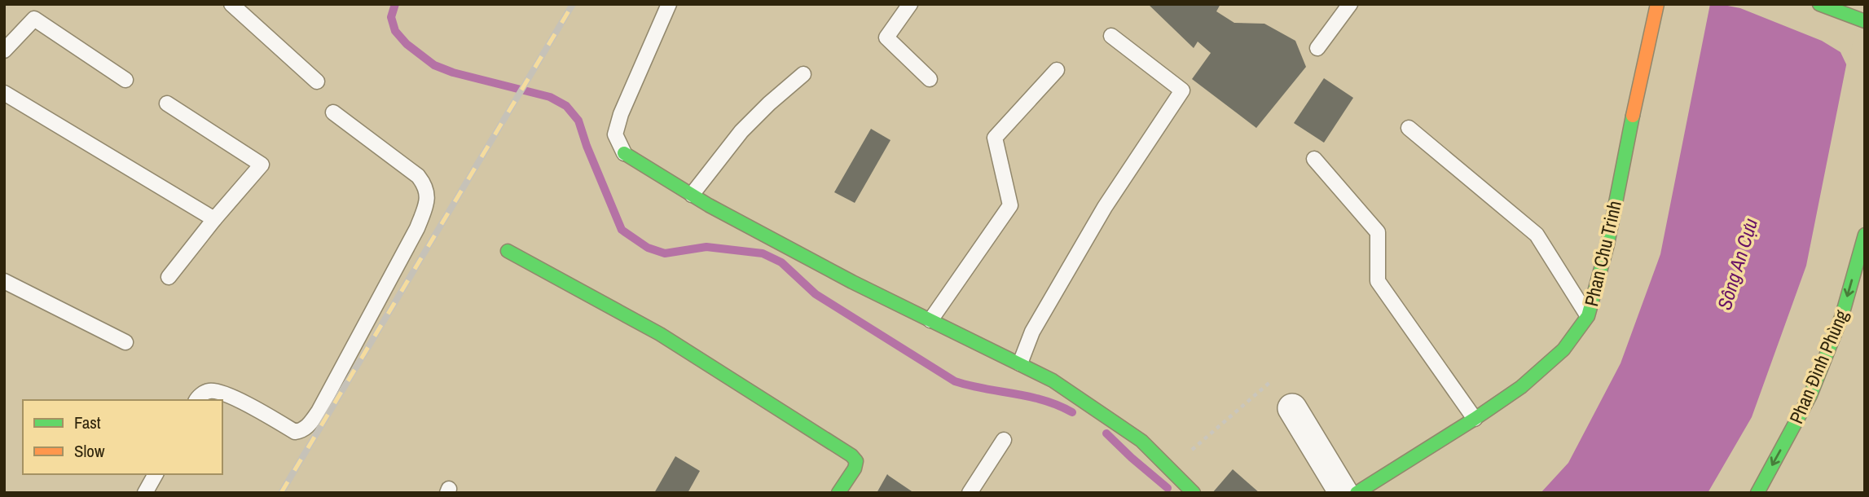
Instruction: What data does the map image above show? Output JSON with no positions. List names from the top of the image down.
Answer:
{
  "streets": {
    "street": ["Phan Chu Trinh", "Phan Đình Phùng"]
  },
  "one_way": ["Phan Đình Phùng"],
  "water": ["Sông An Cựu"],
  "legend": ["Fast", "Slow"]
}
